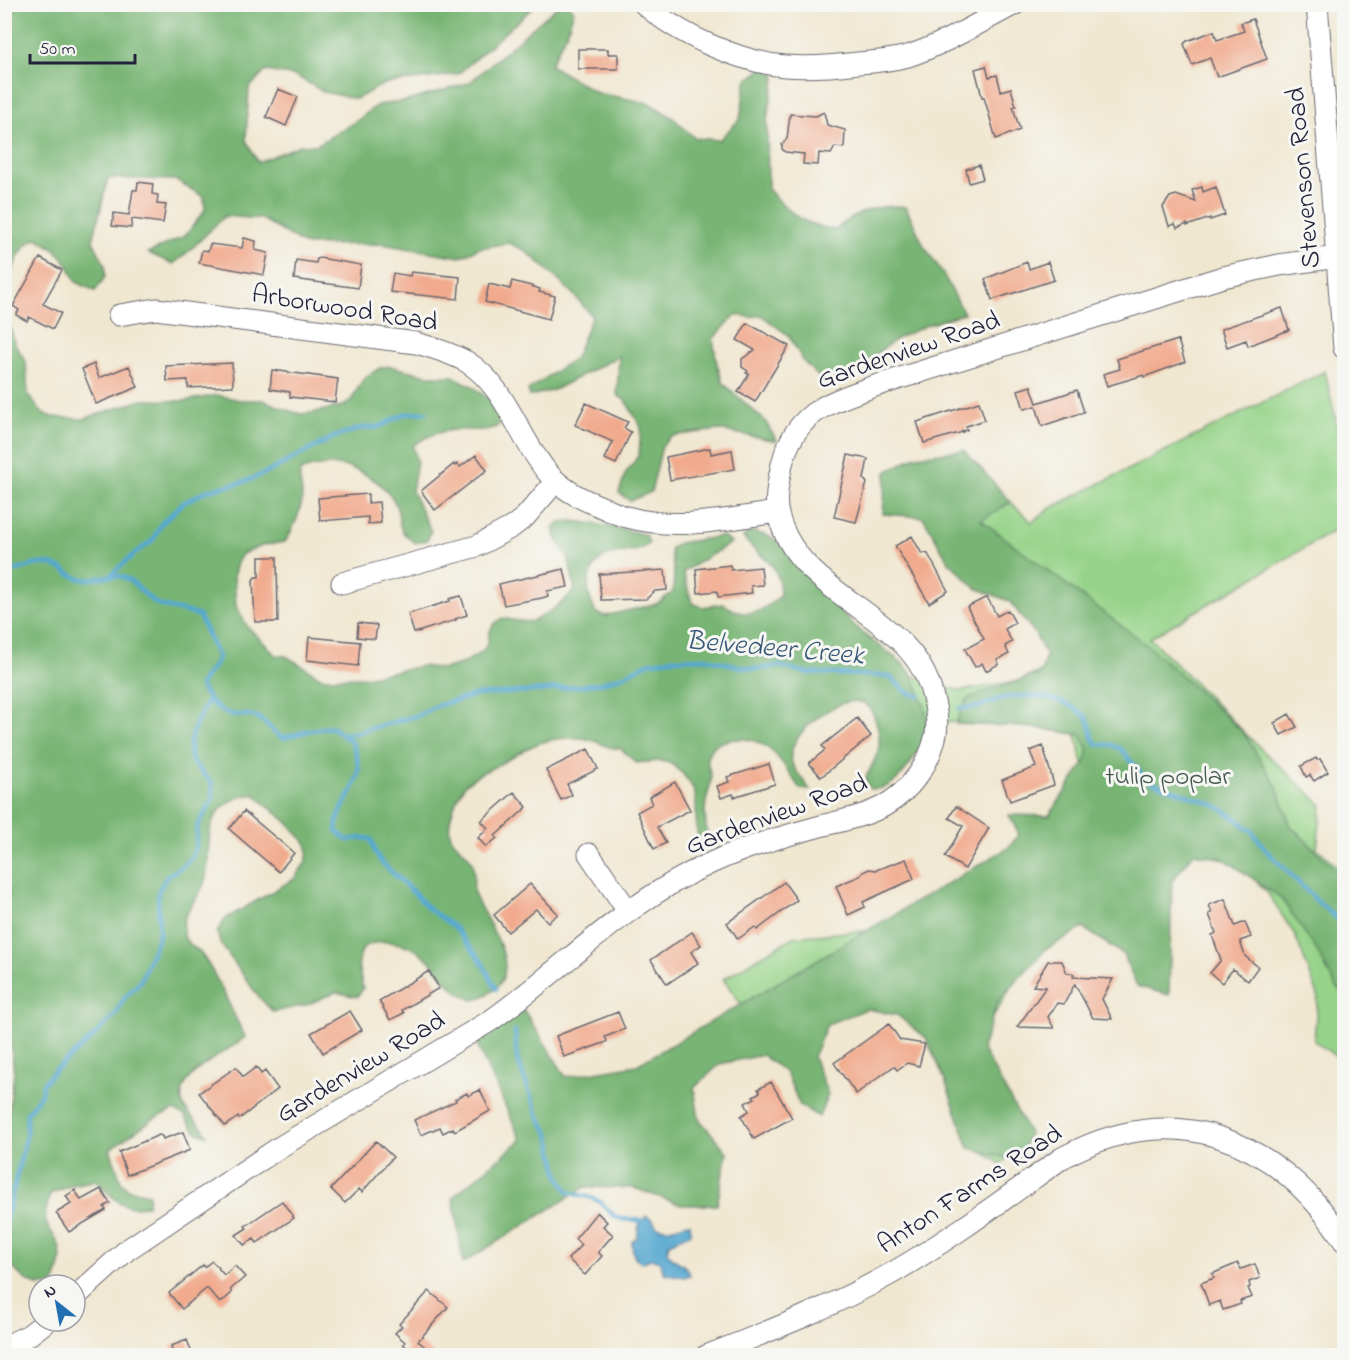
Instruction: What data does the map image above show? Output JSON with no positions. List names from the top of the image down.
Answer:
{
  "streets": {
    "street": [
      "Stevenson Road",
      "Arborwood Road",
      "Gardenview Road",
      "Anton Farms Road"
    ]
  },
  "crossings": [
    ["Stevenson Road", "Gardenview Road"],
    ["Arborwood Road", "Gardenview Road"]
  ],
  "water": ["Belvedeer Creek"],
  "parks": ["tulip poplar"],
  "scale_bar": "50 m",
  "north": "top left"
}
